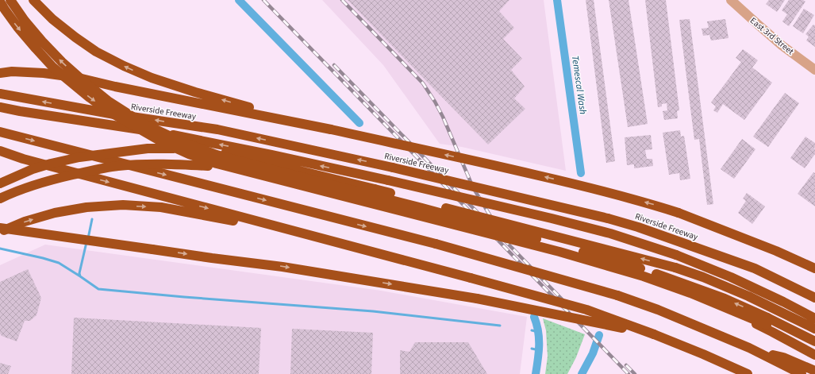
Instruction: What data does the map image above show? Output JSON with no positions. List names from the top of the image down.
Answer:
{
  "streets": {
    "highway": ["Riverside Freeway"],
    "street": ["East 3rd Street"]
  },
  "water": ["Temescal Wash"]
}
